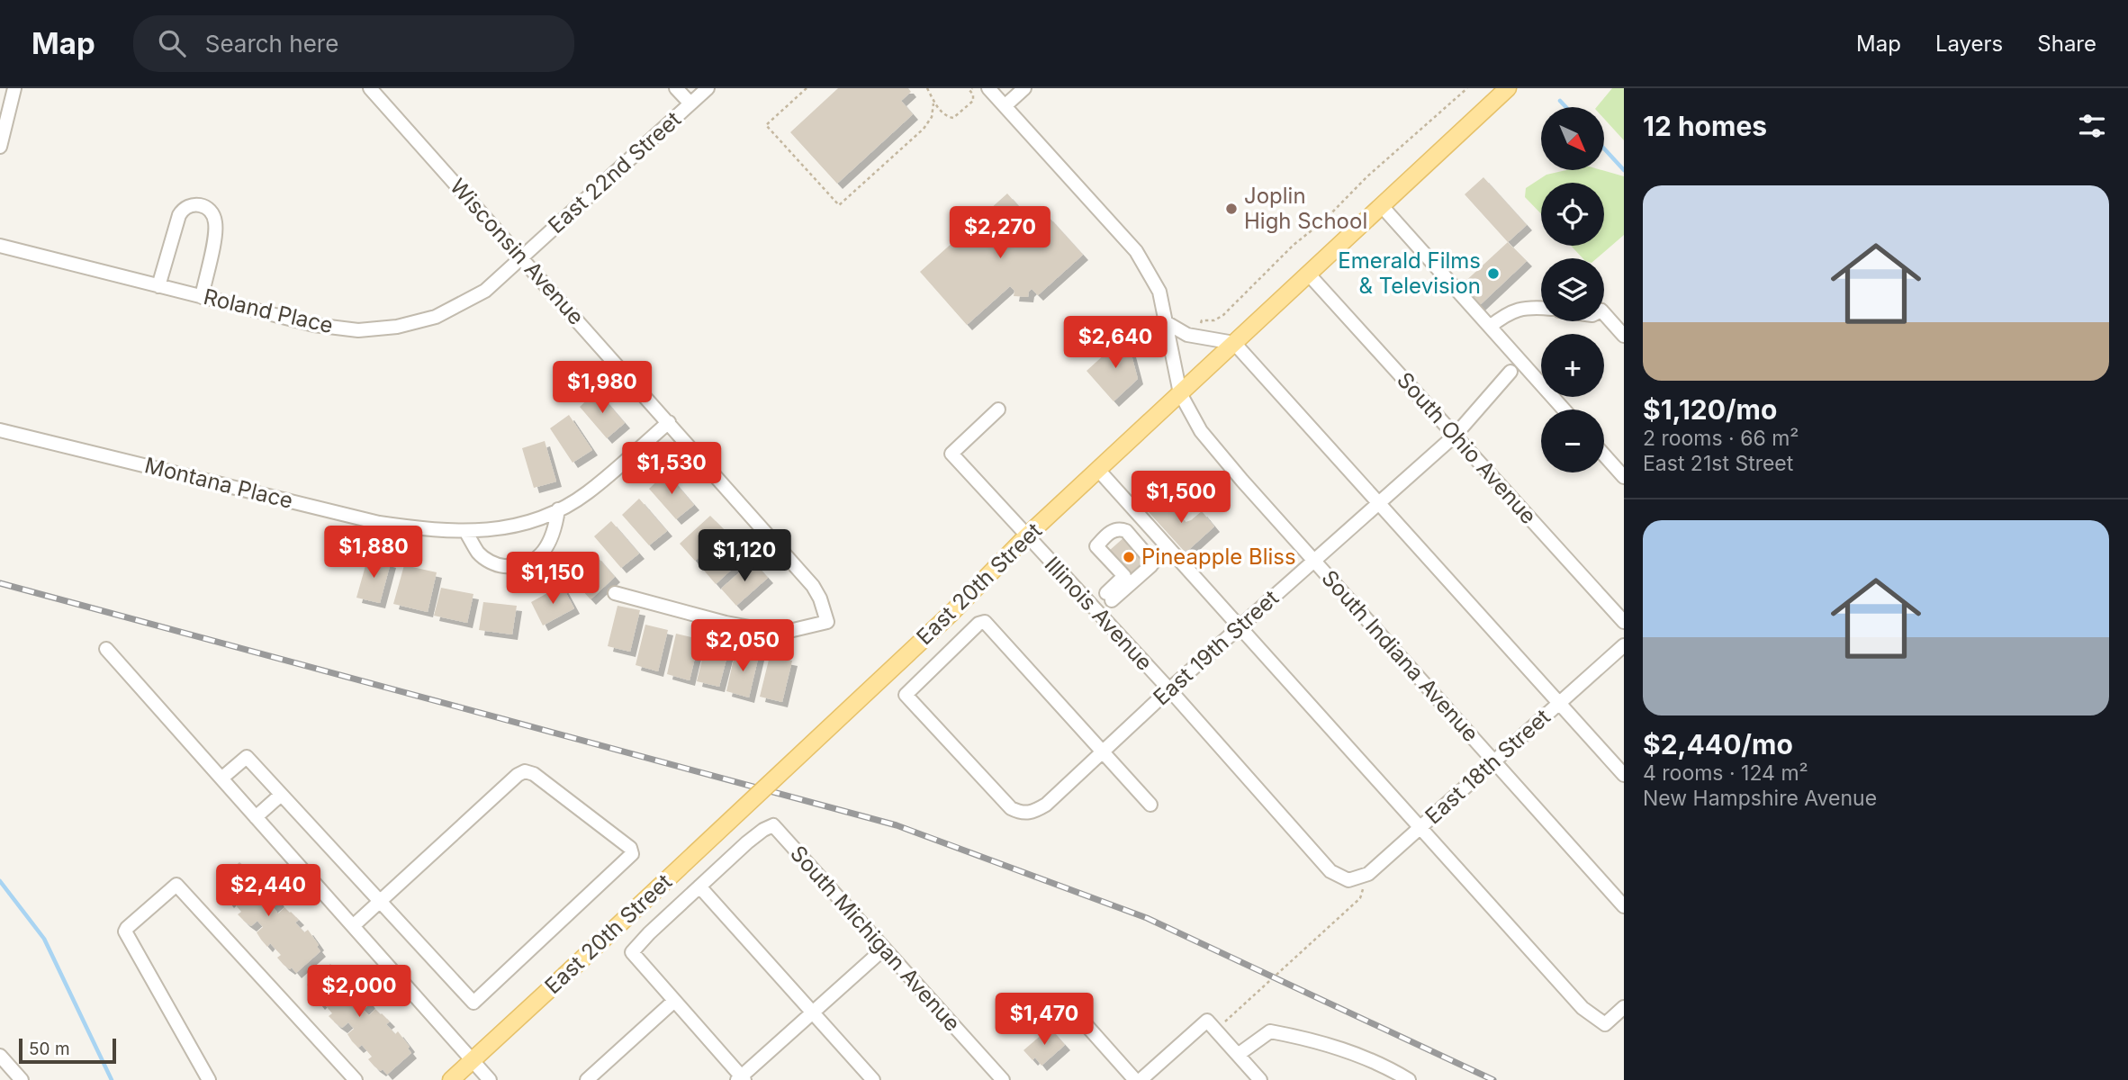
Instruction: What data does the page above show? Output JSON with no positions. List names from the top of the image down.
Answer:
{
  "streets": {
    "main road": ["East 20th Street"],
    "street": [
      "East 22nd Street",
      "Wisconsin Avenue",
      "Roland Place",
      "South Ohio Avenue",
      "Montana Place",
      "Illinois Avenue",
      "East 19th Street",
      "South Indiana Avenue",
      "East 18th Street",
      "South Michigan Avenue"
    ]
  },
  "crossings": [
    ["East 22nd Street", "Wisconsin Avenue"],
    ["East 22nd Street", "Roland Place"],
    ["Wisconsin Avenue", "Roland Place"],
    ["Wisconsin Avenue", "Montana Place"],
    ["South Ohio Avenue", "East 20th Street"],
    ["South Ohio Avenue", "East 19th Street"],
    ["East 20th Street", "Illinois Avenue"],
    ["East 20th Street", "South Indiana Avenue"],
    ["Illinois Avenue", "East 19th Street"],
    ["Illinois Avenue", "East 18th Street"],
    ["East 19th Street", "South Indiana Avenue"],
    ["South Indiana Avenue", "East 18th Street"]
  ],
  "places": ["Joplin High School", "Emerald Films & Television", "Pineapple Bliss"],
  "scale_bar": "50 m",
  "north": "bottom right",
  "page": {
    "header": "Map",
    "search": "Search here",
    "nav": ["Map", "Layers", "Share"],
    "heading": "12 homes",
    "map_buttons": ["+", "−"],
    "list": [
      {
        "name": "$1,120/mo",
        "note": "2 rooms · 66 m² · East 21st Street"
      },
      {
        "name": "$2,440/mo",
        "note": "4 rooms · 124 m² · New Hampshire Avenue"
      }
    ],
    "price": [
      "$2,270",
      "$2,640",
      "$1,980",
      "$1,530",
      "$1,500",
      "$1,880",
      "$1,120",
      "$1,150",
      "$2,050",
      "$2,440",
      "$2,000",
      "$1,470"
    ],
    "scale": "50 m"
  }
}
